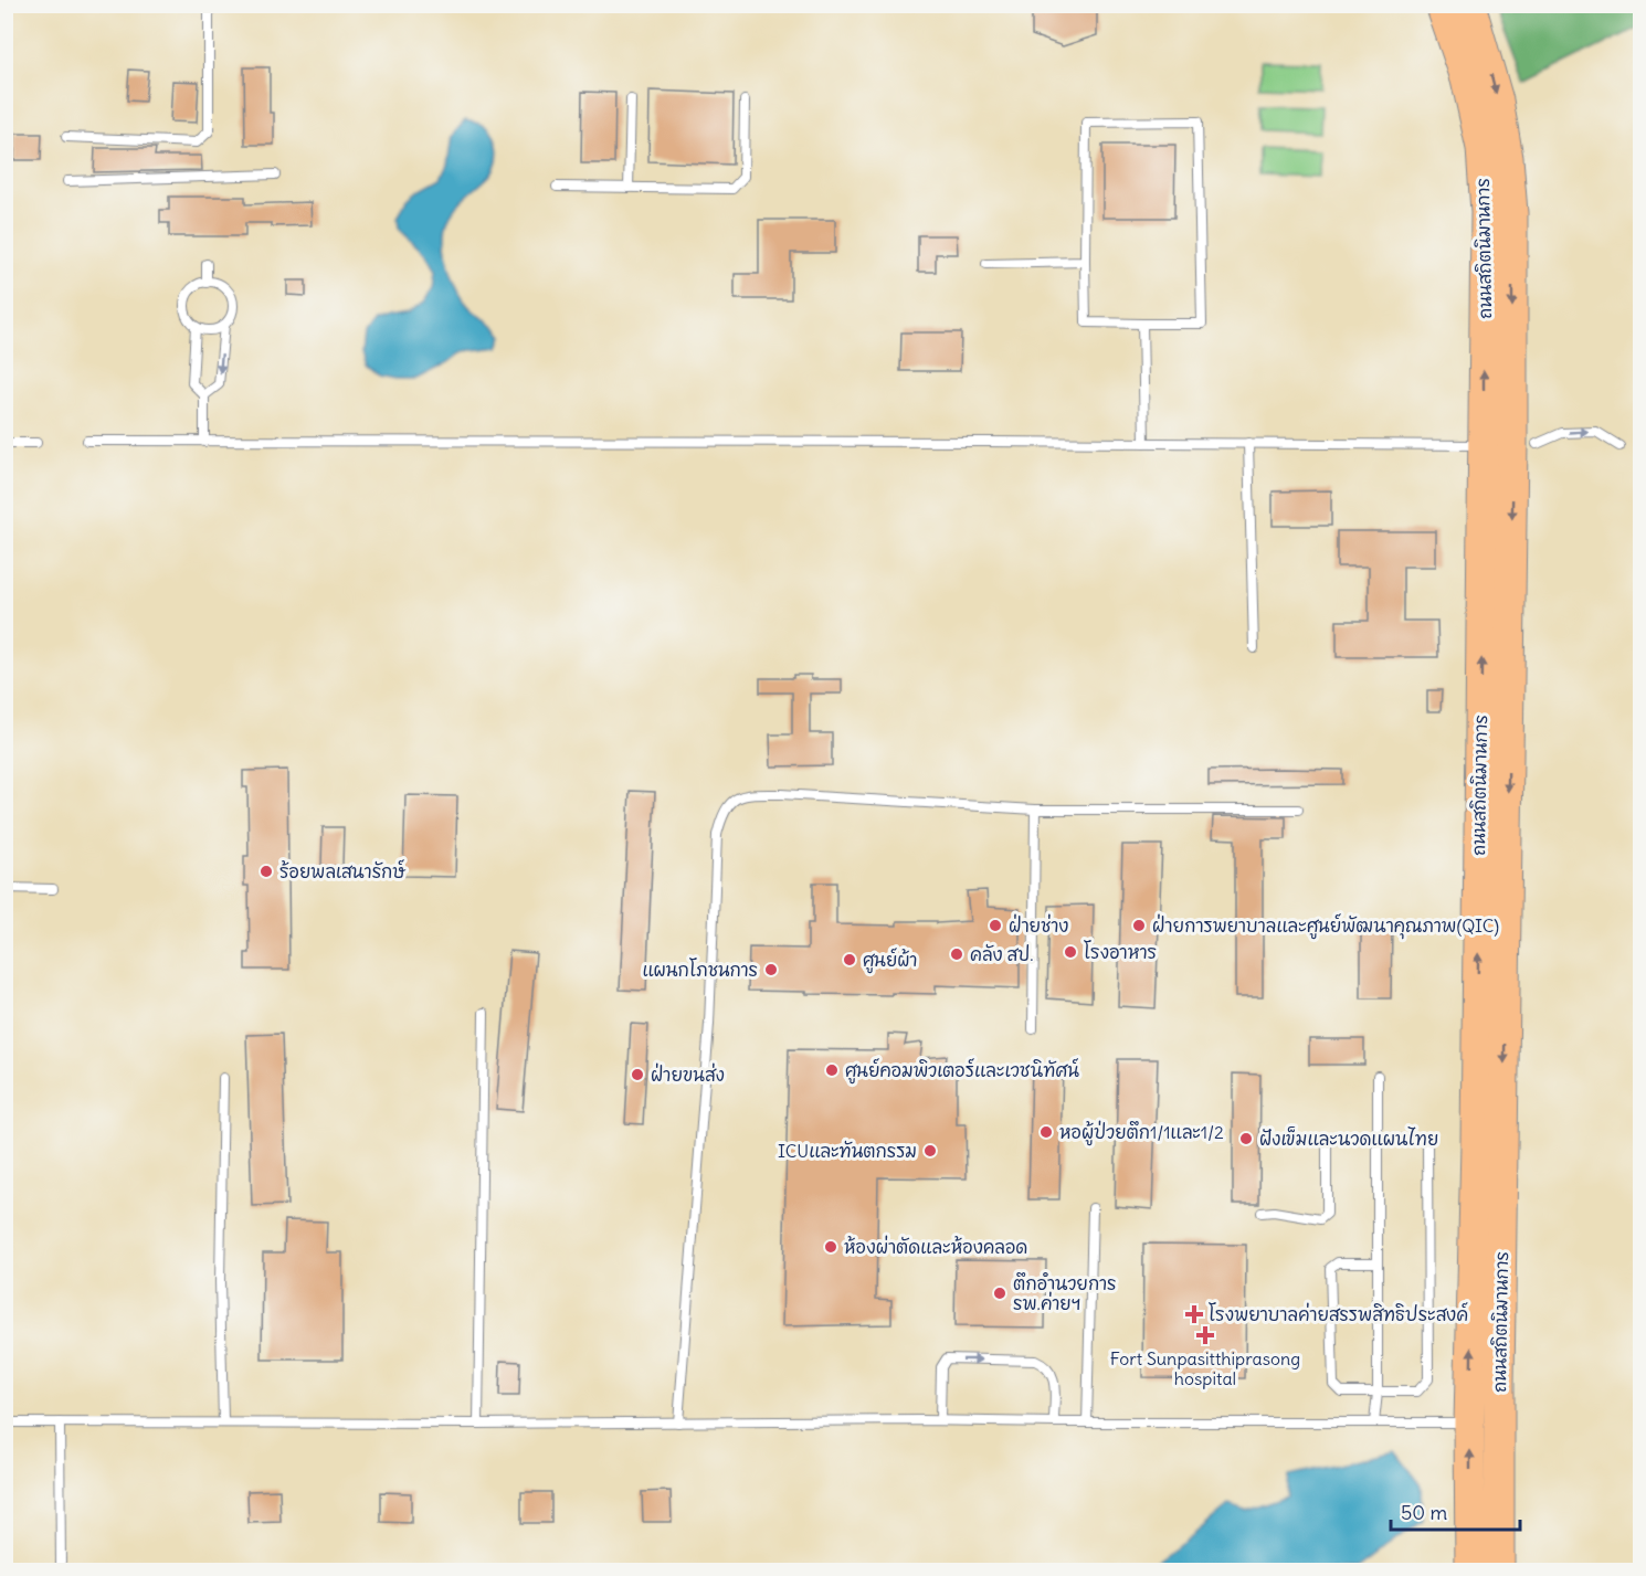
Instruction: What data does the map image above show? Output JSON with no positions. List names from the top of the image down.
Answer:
{
  "streets": {
    "main road": ["ถนนสถิตนิมานการ"]
  },
  "places": {
    "other": [
      "ร้อยพลเสนารักษ์",
      "ฝ่ายช่าง",
      "ฝ่ายการพยาบาลและศูนย์พัฒนาคุณภาพ(QIC)",
      "โรงอาหาร",
      "คลัง สป.",
      "ศูนย์ผ้า",
      "แผนกโภชนการ",
      "ศูนย์คอมพิวเตอร์และเวชนิทัศน์",
      "ฝ่ายขนส่ง",
      "หอผู้ป่วยตึก1/1และ1/2",
      "ฝังเข็มและนวดแผนไทย",
      "ICUและทันตกรรม",
      "ห้องผ่าตัดและห้องคลอด",
      "ตึกอำนวยการ รพ.ค่ายฯ"
    ],
    "health": ["โรงพยาบาลค่ายสรรพสิทธิประสงค์", "Fort Sunpasitthiprasong hospital"]
  },
  "scale_bar": "50 m"
}
